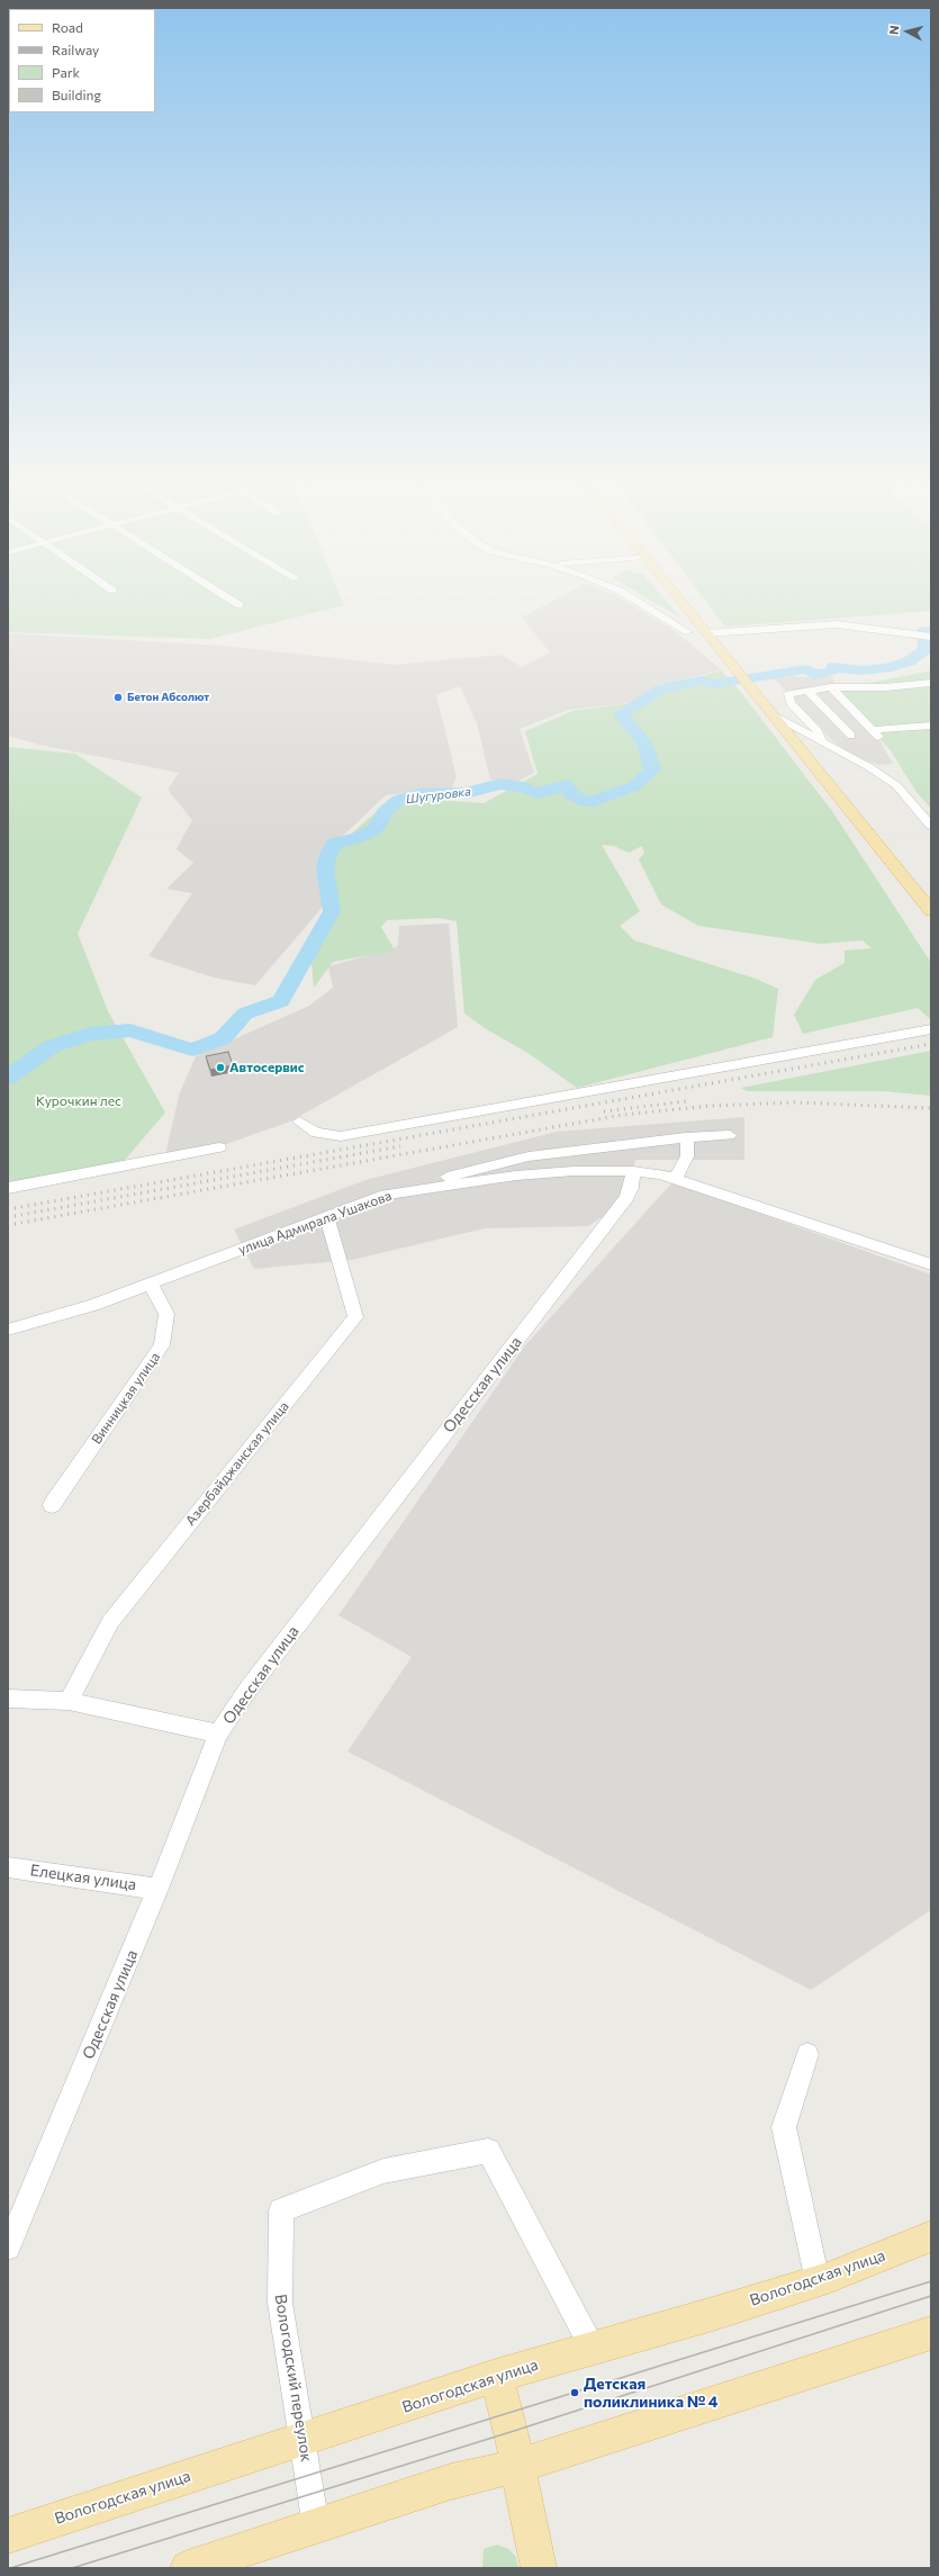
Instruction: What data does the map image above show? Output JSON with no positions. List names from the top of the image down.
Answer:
{
  "streets": {
    "main road": ["Вологодская улица"],
    "street": [
      "улица Адмирала Ушакова",
      "Одесская улица",
      "Винницкая улица",
      "Азербайджанская улица",
      "Елецкая улица",
      "Вологодский переулок"
    ]
  },
  "crossings": [
    ["улица Адмирала Ушакова", "Одесская улица"],
    ["улица Адмирала Ушакова", "Винницкая улица"],
    ["улица Адмирала Ушакова", "Азербайджанская улица"],
    ["Одесская улица", "Елецкая улица"],
    ["Вологодская улица", "Вологодский переулок"]
  ],
  "water": ["Шугуровка"],
  "parks": ["Курочкин лес"],
  "places": ["Бетон Абсолют", "Автосервис", "Детская поликлиника № 4"],
  "legend": [
    "Road",
    "Railway",
    "Park",
    "Building"
  ],
  "north": "left"
}
